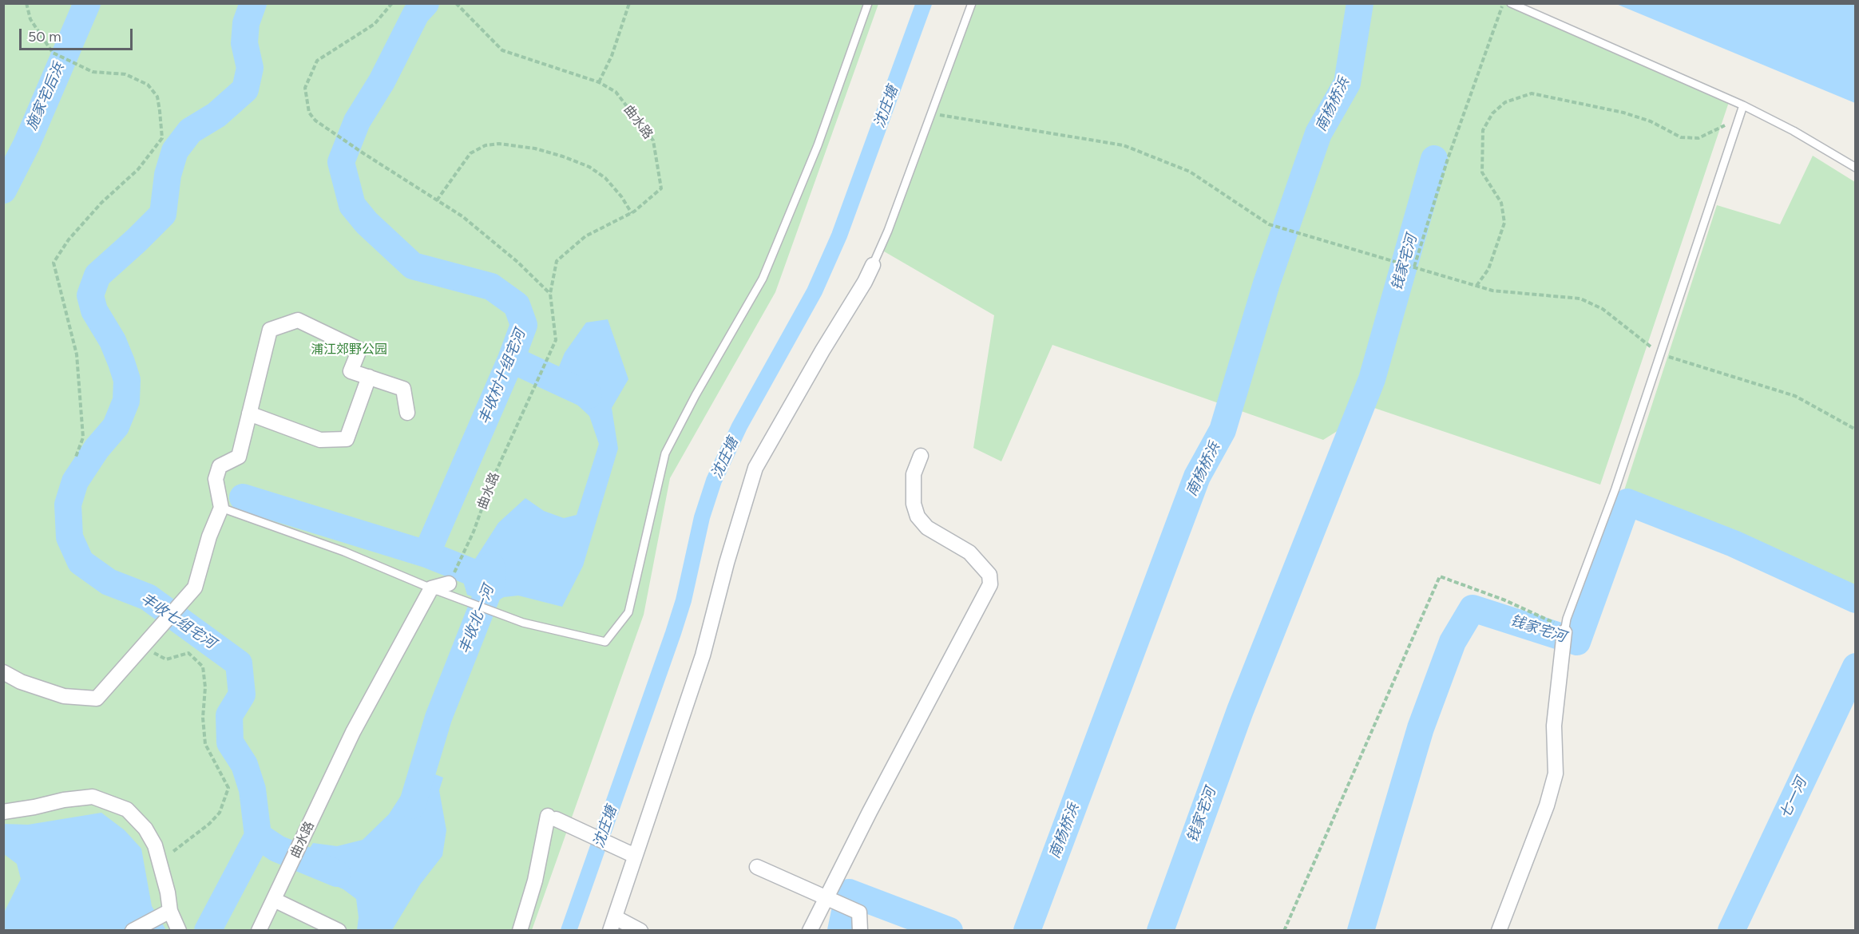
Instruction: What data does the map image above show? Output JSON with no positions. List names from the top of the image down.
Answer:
{
  "streets": {
    "street": ["曲水路"]
  },
  "water": [
    "施家宅后浜",
    "南杨桥浜",
    "沈庄塘",
    "钱家宅河",
    "丰收村十组宅河",
    "丰收北一河",
    "丰收七组宅河",
    "七一河"
  ],
  "parks": ["浦江郊野公园"],
  "scale_bar": "50 m"
}
